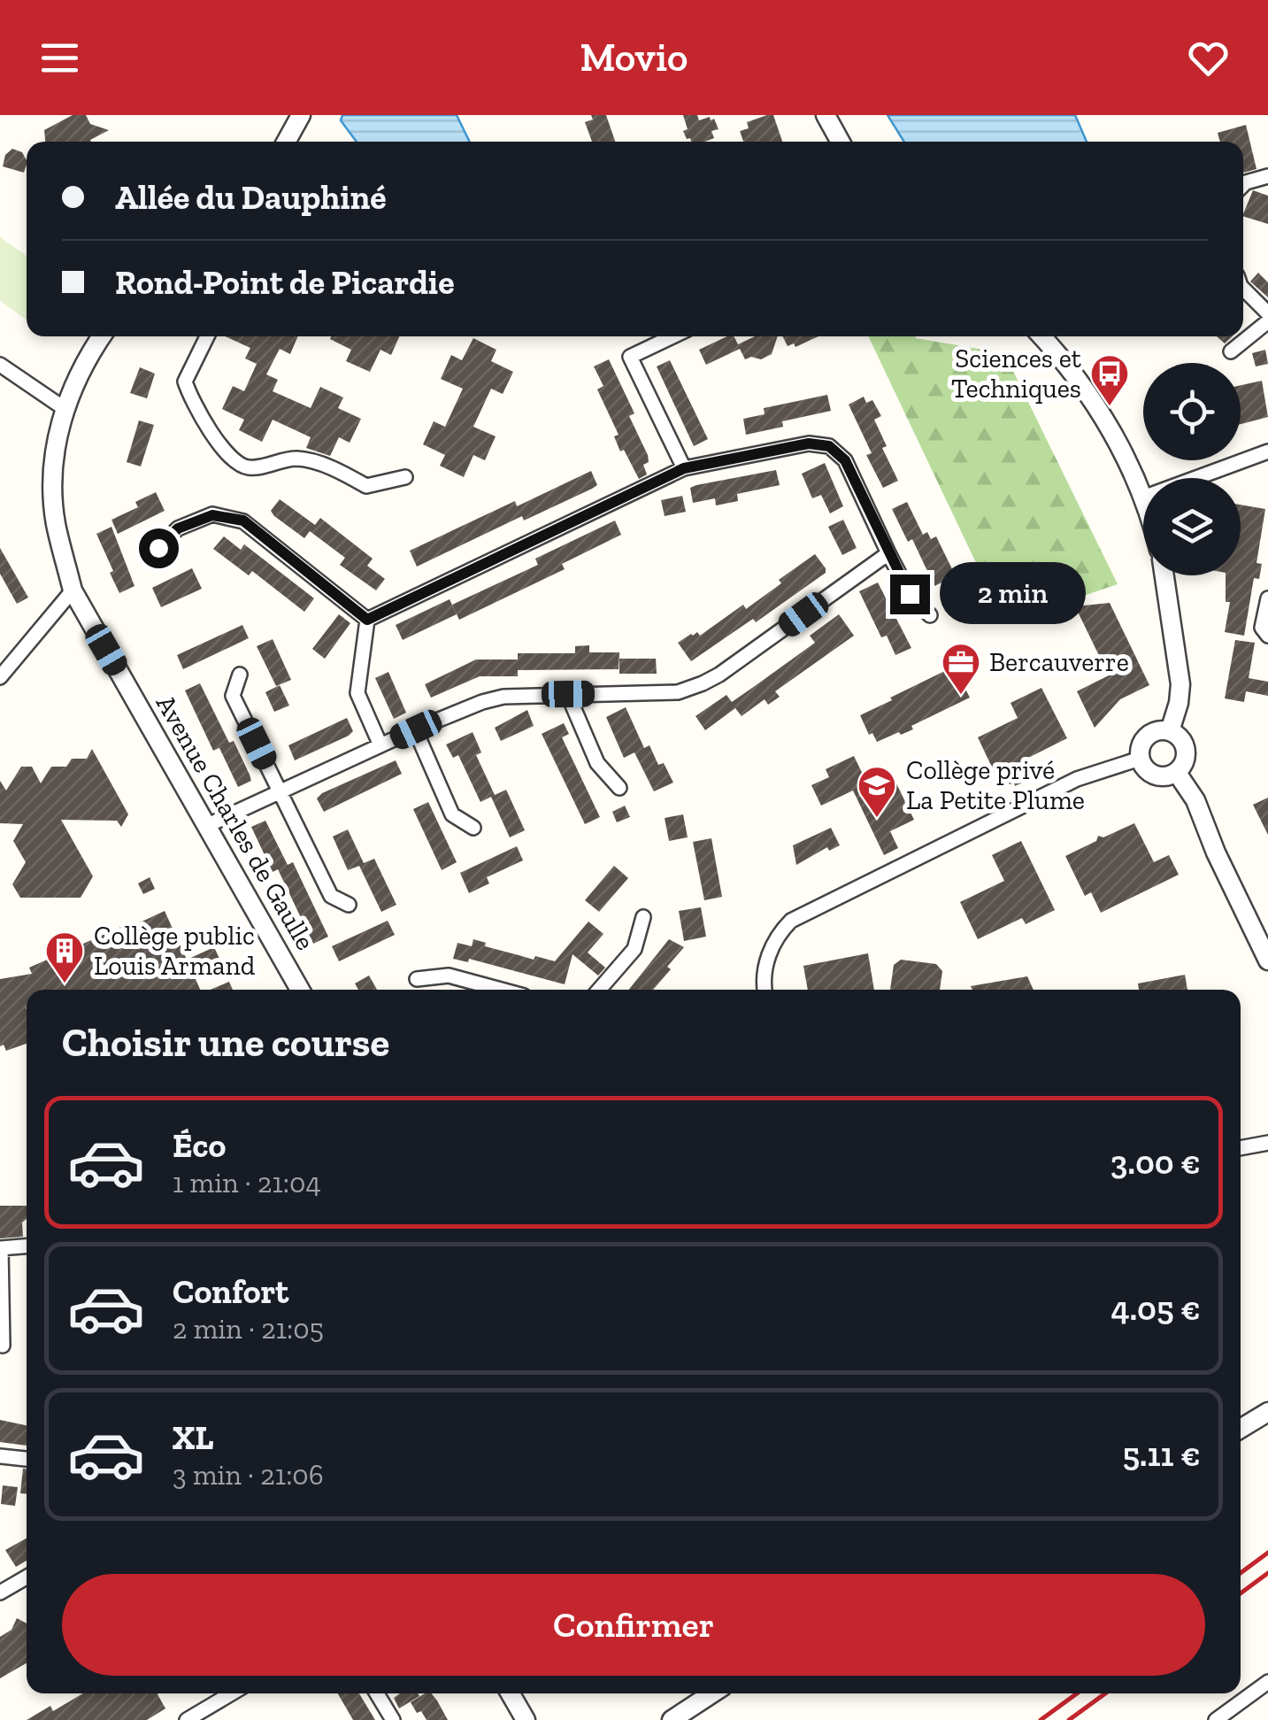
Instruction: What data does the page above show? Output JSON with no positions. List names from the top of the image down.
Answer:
{
  "streets": {
    "street": ["Avenue Charles de Gaulle"]
  },
  "places": {
    "bus stop": ["Sciences et Techniques"],
    "office": ["Bercauverre"],
    "school or university": ["Collège privé La Petite Plume"],
    "building": ["Collège public Louis Armand"]
  },
  "page": {
    "header": "Movio",
    "banner": ["Allée du Dauphiné", "Rond-Point de Picardie"],
    "bubble": "2 min",
    "heading": "Choisir une course",
    "list": [
      {
        "name": "Éco",
        "note": "1 min · 21:04",
        "value": "3.00 €"
      },
      {
        "name": "Confort",
        "note": "2 min · 21:05",
        "value": "4.05 €"
      },
      {
        "name": "XL",
        "note": "3 min · 21:06",
        "value": "5.11 €"
      }
    ],
    "buttons": "Confirmer"
  }
}
